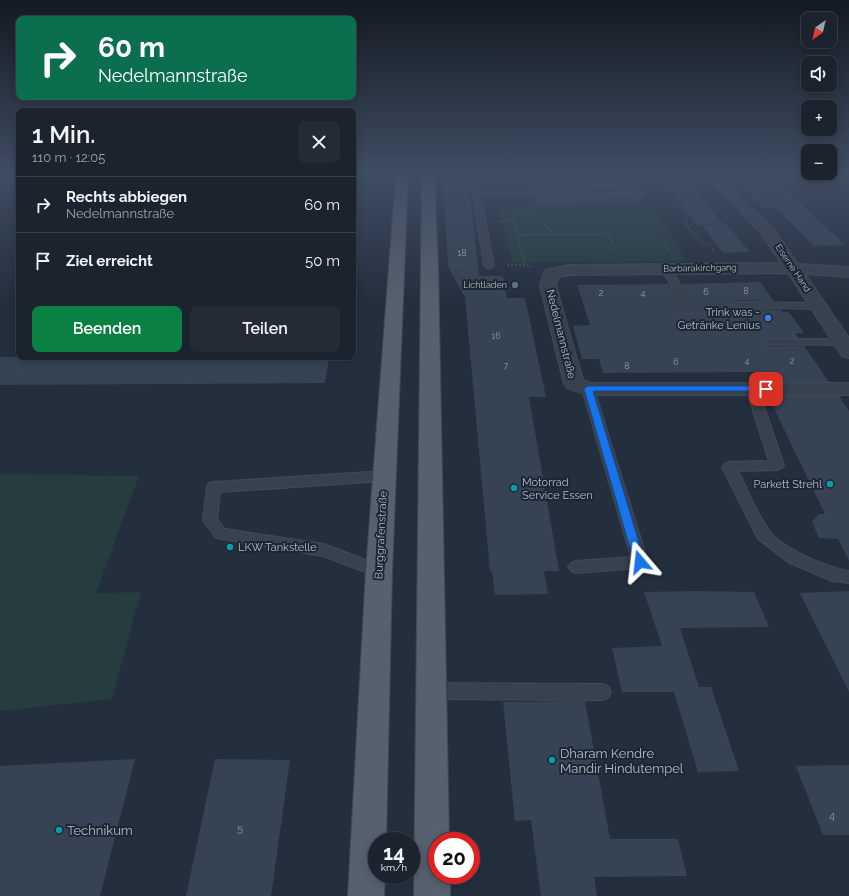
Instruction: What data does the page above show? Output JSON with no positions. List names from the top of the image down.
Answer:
{
  "streets": {
    "main road": ["Burggrafenstraße"],
    "street": ["Barbarakirchgang", "Eiserne Hand", "Nedelmannstraße"]
  },
  "crossings": [
    ["Barbarakirchgang", "Eiserne Hand"],
    ["Barbarakirchgang", "Nedelmannstraße"]
  ],
  "places": [
    "Lichtladen",
    "Trink was - Getränke Lenius",
    "Parkett Strehl",
    "Motorrad Service Essen",
    "LKW Tankstelle",
    "Dharam Kendre Mandir Hindutempel",
    "Technikum"
  ],
  "house_numbers": [
    "18",
    "8",
    "6",
    "2",
    "4",
    "16",
    "4",
    "2",
    "6",
    "7",
    "8",
    "4",
    "5"
  ],
  "north": "bottom left",
  "page": {
    "map_buttons": ["+", "−"],
    "turn": ["60 m", "Nedelmannstraße"],
    "heading": ["1 Min.", "110 m · 12:05"],
    "list": [
      {
        "name": "Rechts abbiegen",
        "note": "Nedelmannstraße",
        "value": "60 m"
      },
      {
        "name": "Ziel erreicht",
        "value": "50 m"
      }
    ],
    "buttons": ["Beenden", "Teilen"],
    "speed": "14 km/h",
    "limit": "20"
  }
}
